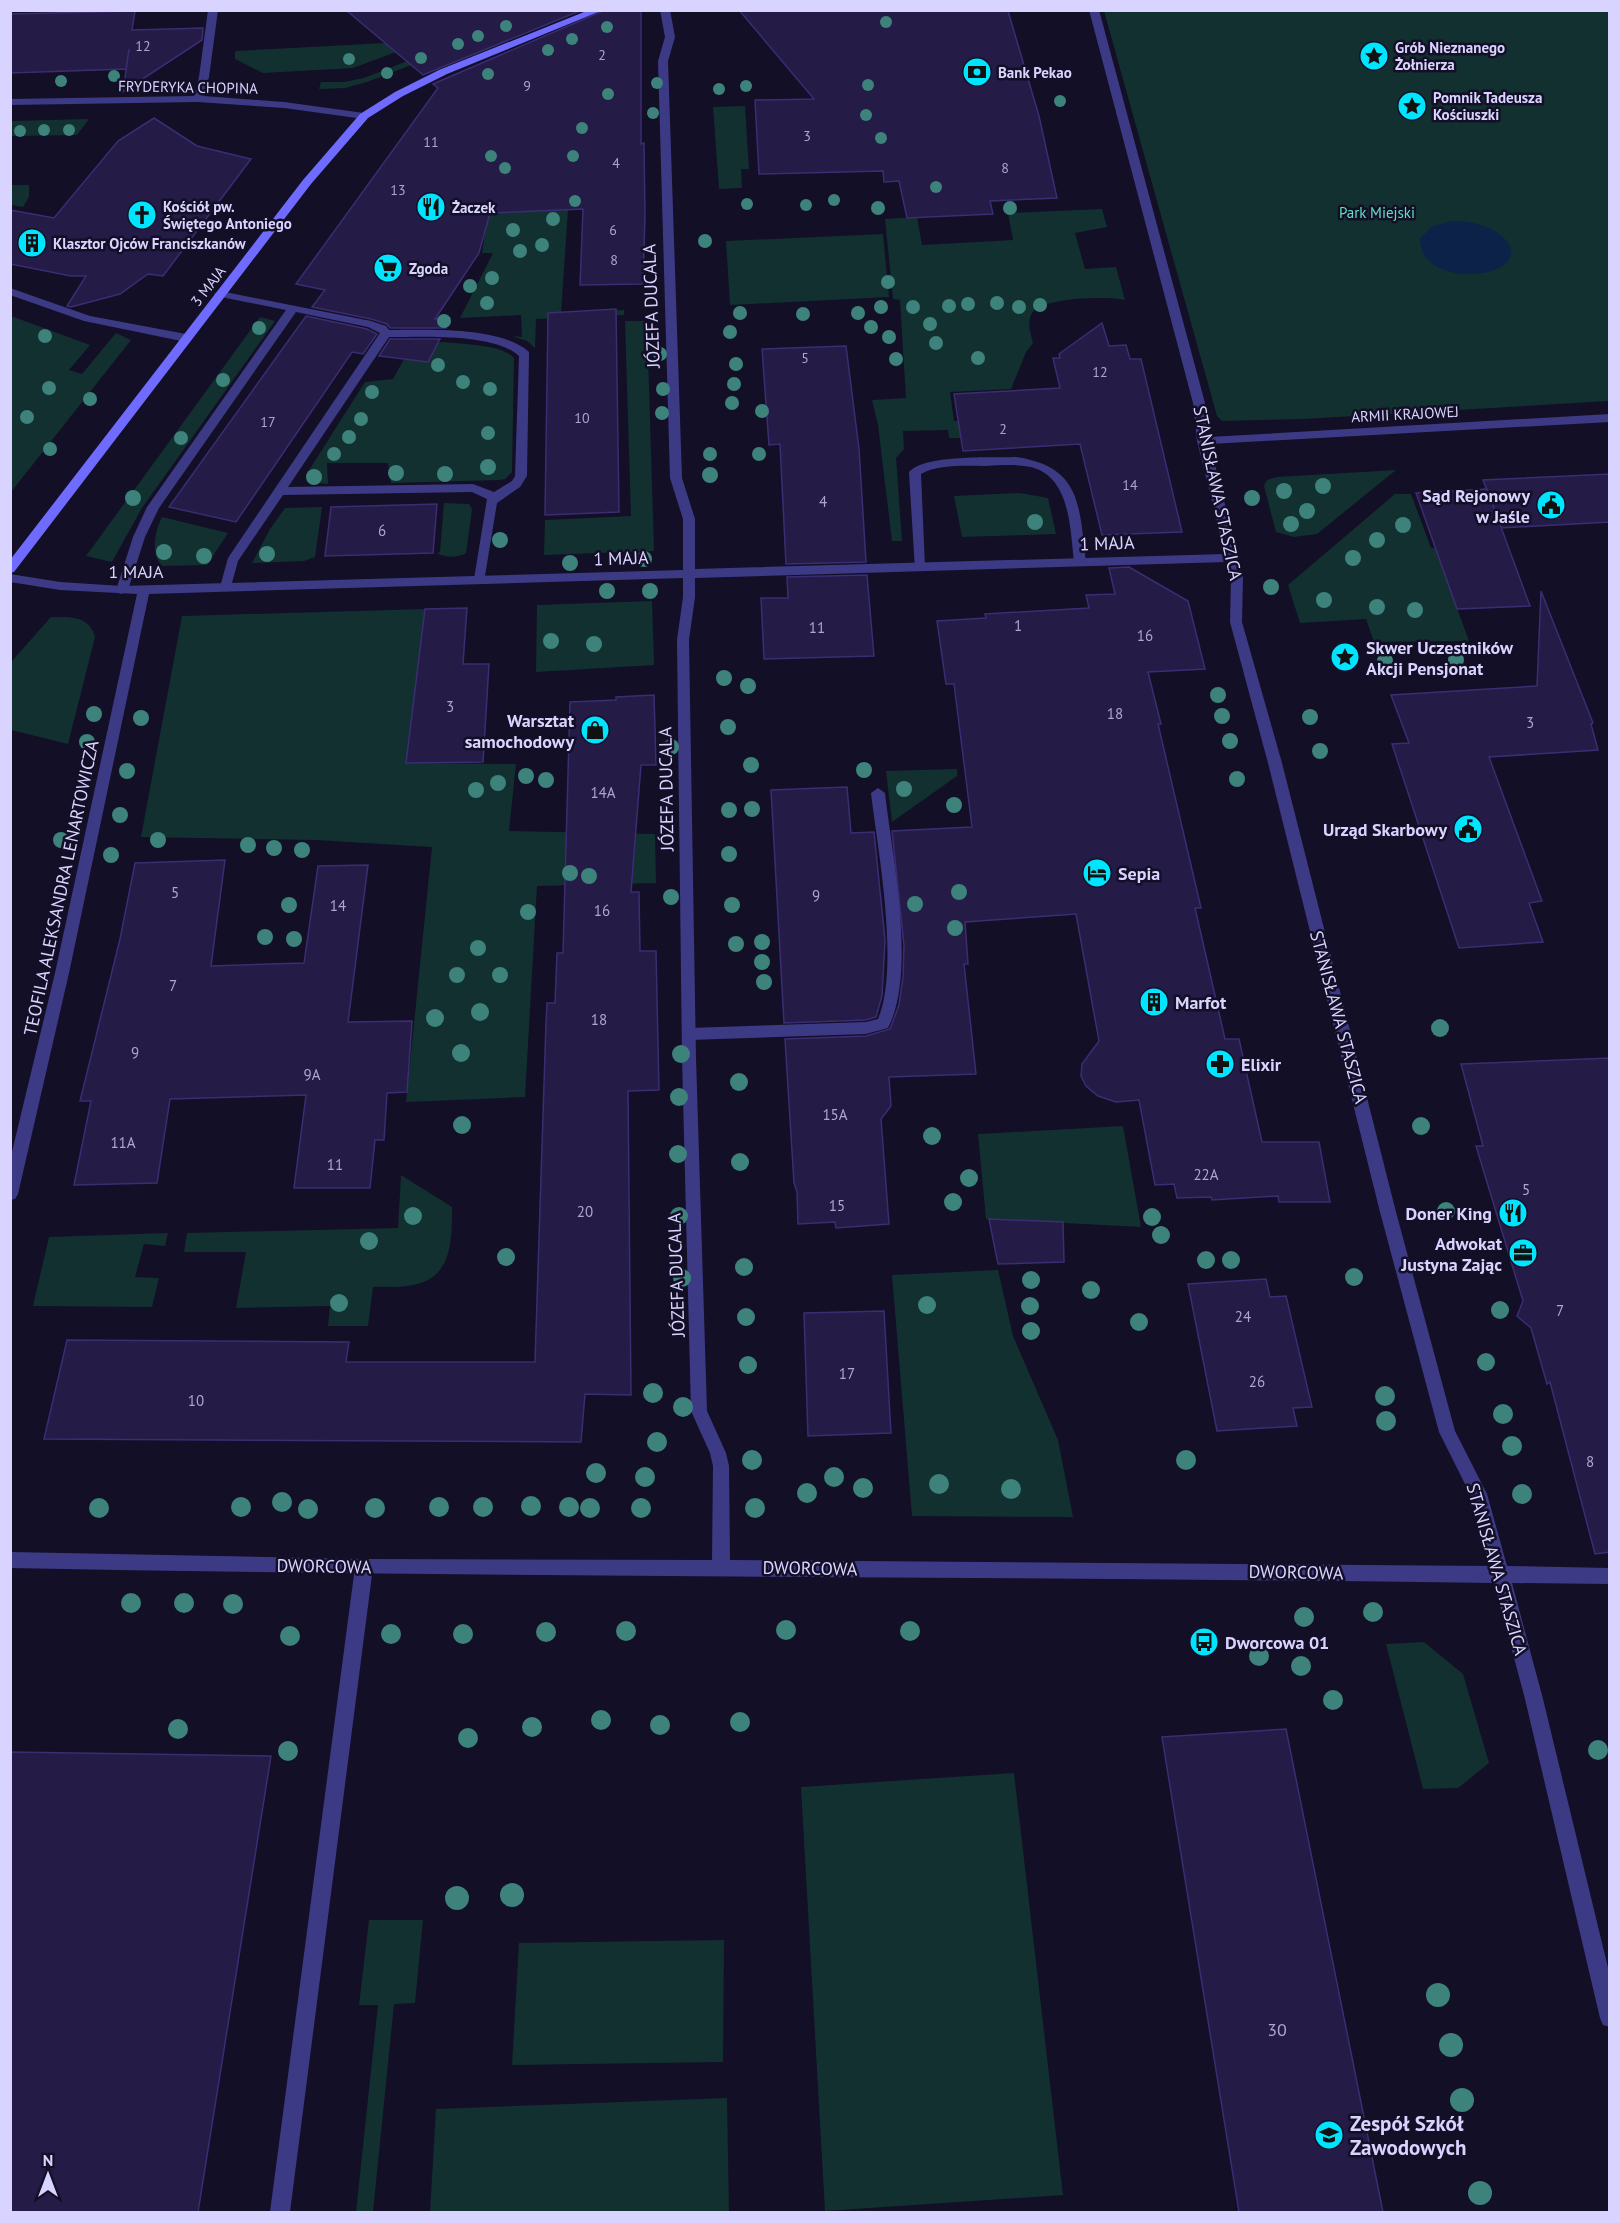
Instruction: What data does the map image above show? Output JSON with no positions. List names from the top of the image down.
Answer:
{
  "streets": {
    "street": [
      "FRYDERYKA CHOPINA",
      "3 MAJA",
      "JÓZEFA DUCALA",
      "ARMII KRAJOWEJ",
      "STANISŁAWA STASZICA",
      "1 MAJA",
      "TEOFILA ALEKSANDRA LENARTOWICZA",
      "DWORCOWA"
    ]
  },
  "crossings": [
    ["FRYDERYKA CHOPINA", "3 MAJA"],
    ["JÓZEFA DUCALA", "1 MAJA"],
    ["JÓZEFA DUCALA", "DWORCOWA"],
    ["ARMII KRAJOWEJ", "STANISŁAWA STASZICA"],
    ["STANISŁAWA STASZICA", "1 MAJA"],
    ["STANISŁAWA STASZICA", "DWORCOWA"],
    ["1 MAJA", "TEOFILA ALEKSANDRA LENARTOWICZA"]
  ],
  "parks": ["Park Miejski"],
  "places": {
    "place": ["Grób Nieznanego Żołnierza", "Pomnik Tadeusza Kościuszki", "Skwer Uczestników Akcji Pensjonat"],
    "bank": ["Bank Pekao"],
    "restaurant": ["Żaczek", "Doner King"],
    "church": ["Kościół pw. Świętego Antoniego"],
    "building": ["Klasztor Ojców Franciszkanów", "Marfot"],
    "supermarket": ["Zgoda"],
    "public building": ["Sąd Rejonowy w Jaśle", "Urząd Skarbowy"],
    "shop": ["Warsztat samochodowy"],
    "hotel": ["Sepia"],
    "pharmacy": ["Elixir"],
    "office": ["Adwokat Justyna Zając"],
    "bus stop": ["Dworcowa 01"],
    "school or university": ["Zespół Szkół Zawodowych"]
  },
  "house_numbers": [
    "12",
    "2",
    "9",
    "3",
    "11",
    "4",
    "8",
    "13",
    "6",
    "8",
    "5",
    "12",
    "10",
    "17",
    "2",
    "14",
    "4",
    "6",
    "1",
    "11",
    "16",
    "3",
    "18",
    "3",
    "14A",
    "5",
    "9",
    "14",
    "16",
    "7",
    "18",
    "9",
    "9A",
    "15A",
    "11A",
    "11",
    "22A",
    "5",
    "15",
    "20",
    "7",
    "24",
    "17",
    "26",
    "10",
    "8",
    "30"
  ],
  "north": "top"
}
